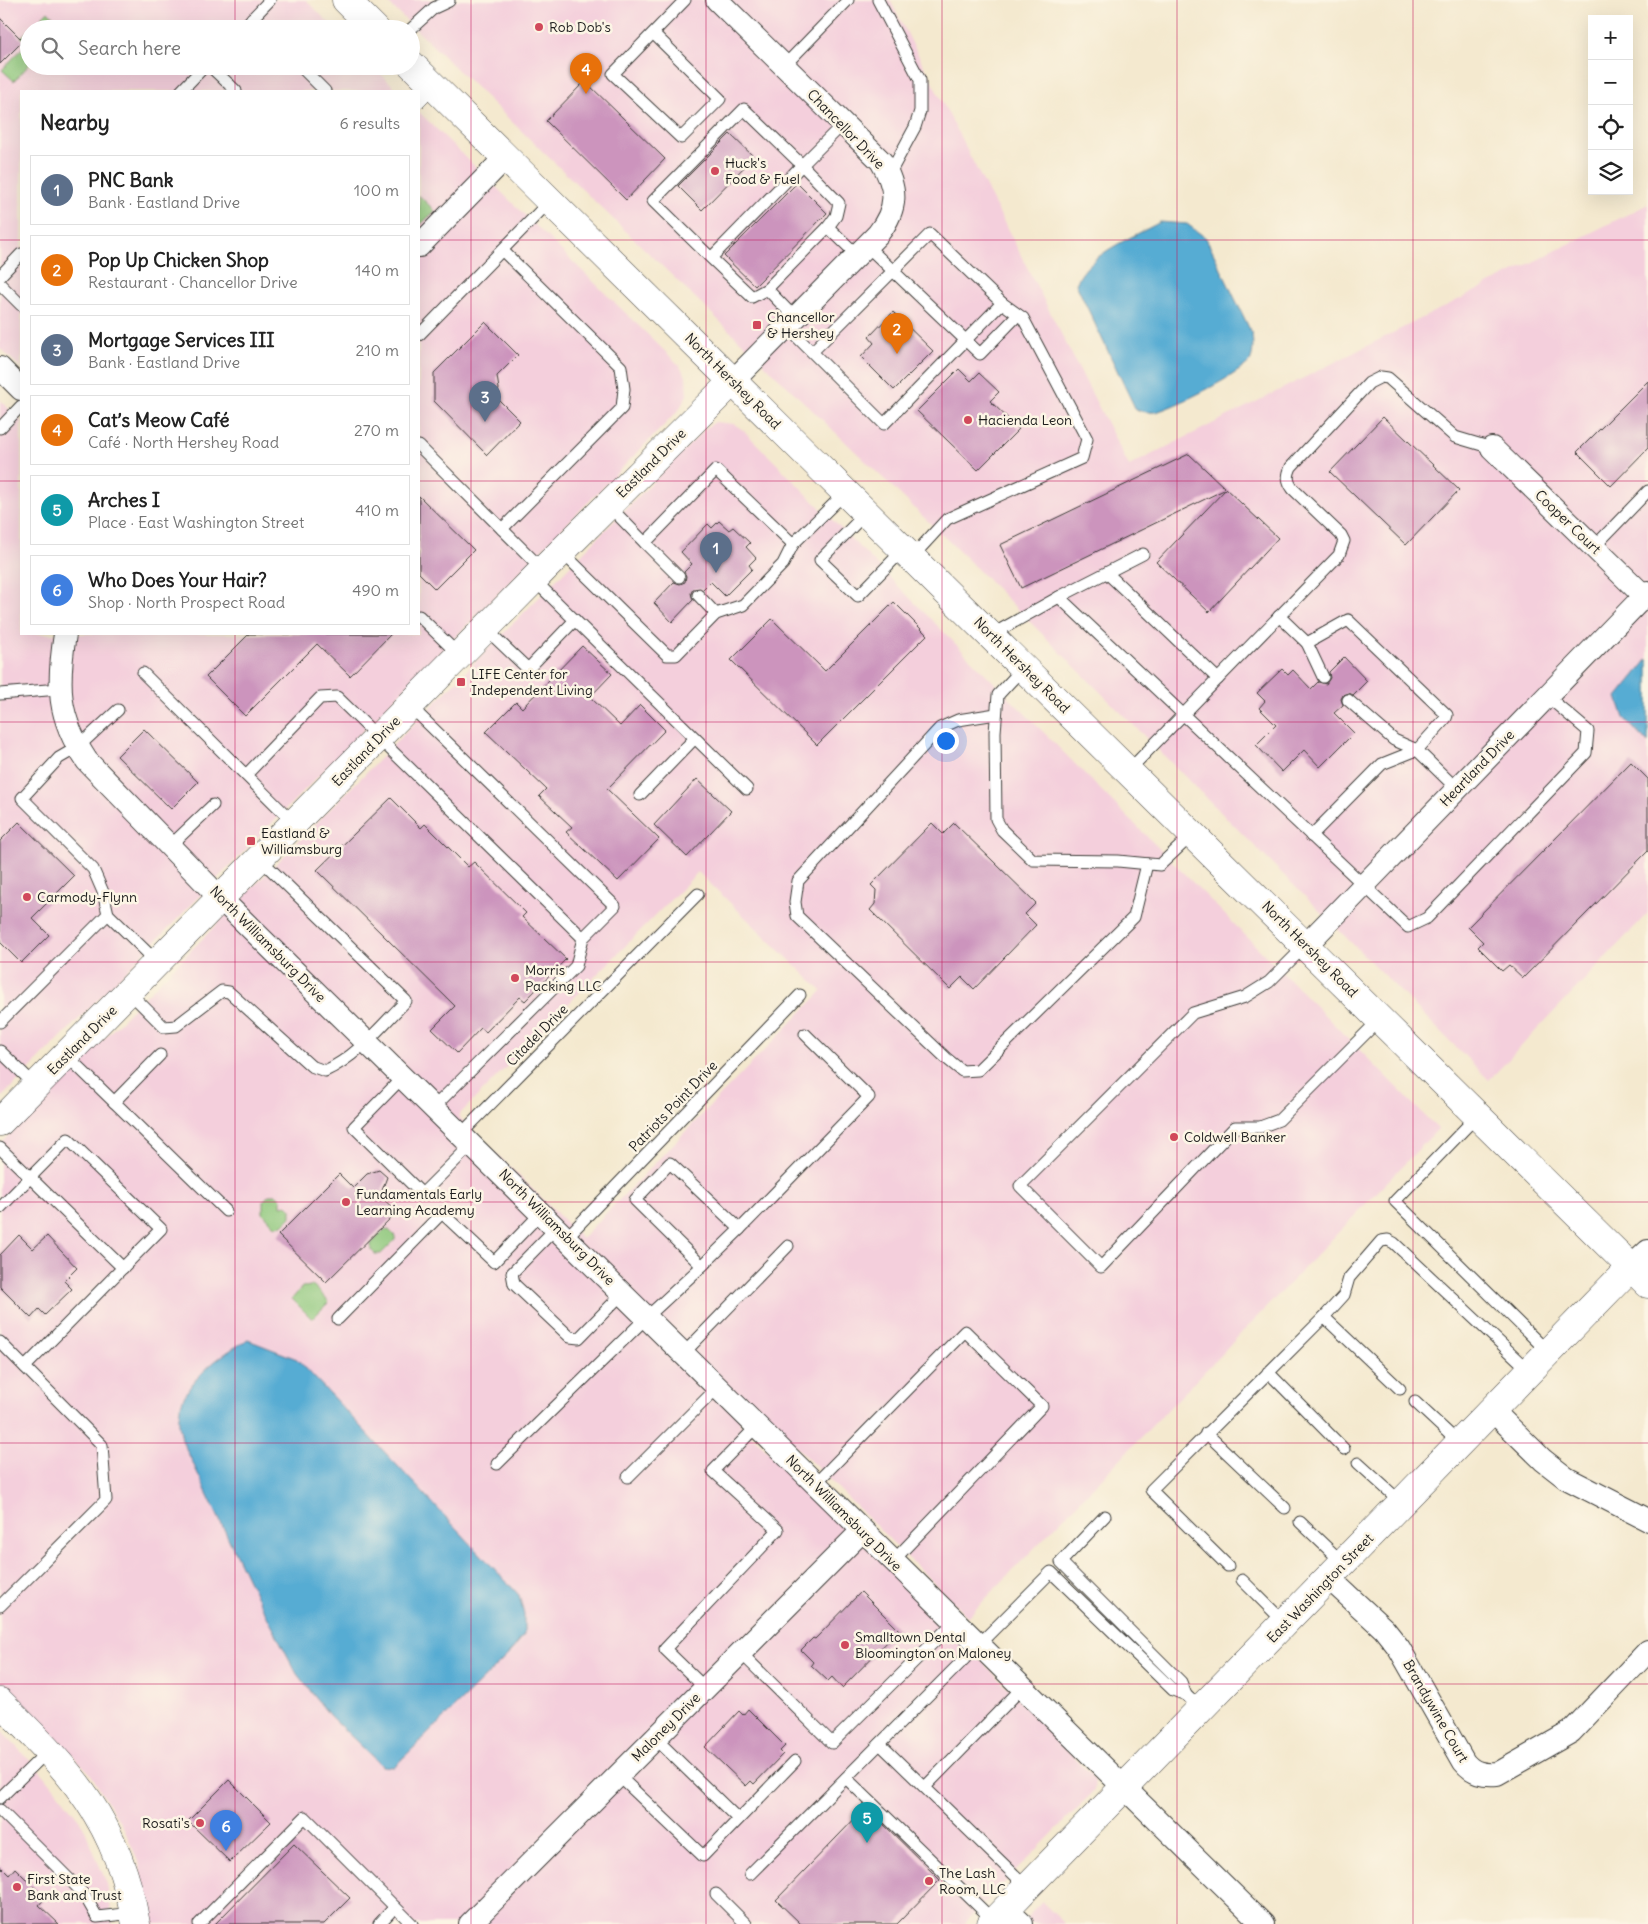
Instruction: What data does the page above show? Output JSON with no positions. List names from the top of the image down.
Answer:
{
  "streets": {
    "main road": ["North Hershey Road", "Eastland Drive", "East Washington Street"],
    "street": [
      "Chancellor Drive",
      "Cooper Court",
      "Heartland Drive",
      "North Williamsburg Drive",
      "Brandywine Court",
      "Maloney Drive"
    ],
    "lane": ["Citadel Drive", "Patriots Point Drive"]
  },
  "crossings": [
    ["Chancellor Drive", "North Hershey Road"],
    ["Chancellor Drive", "Eastland Drive"],
    ["North Hershey Road", "Eastland Drive"],
    ["North Hershey Road", "Heartland Drive"],
    ["North Hershey Road", "East Washington Street"],
    ["Eastland Drive", "North Williamsburg Drive"],
    ["Cooper Court", "Heartland Drive"],
    ["North Williamsburg Drive", "Citadel Drive"],
    ["North Williamsburg Drive", "Patriots Point Drive"],
    ["North Williamsburg Drive", "East Washington Street"],
    ["North Williamsburg Drive", "Maloney Drive"],
    ["East Washington Street", "Brandywine Court"]
  ],
  "places": {
    "other": [
      "Rob Dob's",
      "Huck's Food & Fuel",
      "Hacienda Leon",
      "Carmody-Flynn",
      "Morris Packing LLC",
      "Coldwell Banker",
      "Fundamentals Early Learning Academy",
      "Smalltown Dental Bloomington on Maloney",
      "Rosati's",
      "The Lash Room, LLC",
      "First State Bank and Trust"
    ],
    "transit": ["Chancellor & Hershey", "LIFE Center for Independent Living", "Eastland & Williamsburg"]
  },
  "page": {
    "map_buttons": ["+", "−"],
    "search": "Search here",
    "pins": [
      "4",
      "2",
      "3",
      "1",
      "5",
      "6"
    ],
    "heading": ["Nearby", "6 results"],
    "list": [
      {
        "mark": "1",
        "name": "PNC Bank",
        "note": "Bank · Eastland Drive",
        "value": "100 m"
      },
      {
        "mark": "2",
        "name": "Pop Up Chicken Shop",
        "note": "Restaurant · Chancellor Drive",
        "value": "140 m"
      },
      {
        "mark": "3",
        "name": "Mortgage Services III",
        "note": "Bank · Eastland Drive",
        "value": "210 m"
      },
      {
        "mark": "4",
        "name": "Cat’s Meow Café",
        "note": "Café · North Hershey Road",
        "value": "270 m"
      },
      {
        "mark": "5",
        "name": "Arches I",
        "note": "Place · East Washington Street",
        "value": "410 m"
      },
      {
        "mark": "6",
        "name": "Who Does Your Hair?",
        "note": "Shop · North Prospect Road",
        "value": "490 m"
      }
    ]
  }
}
